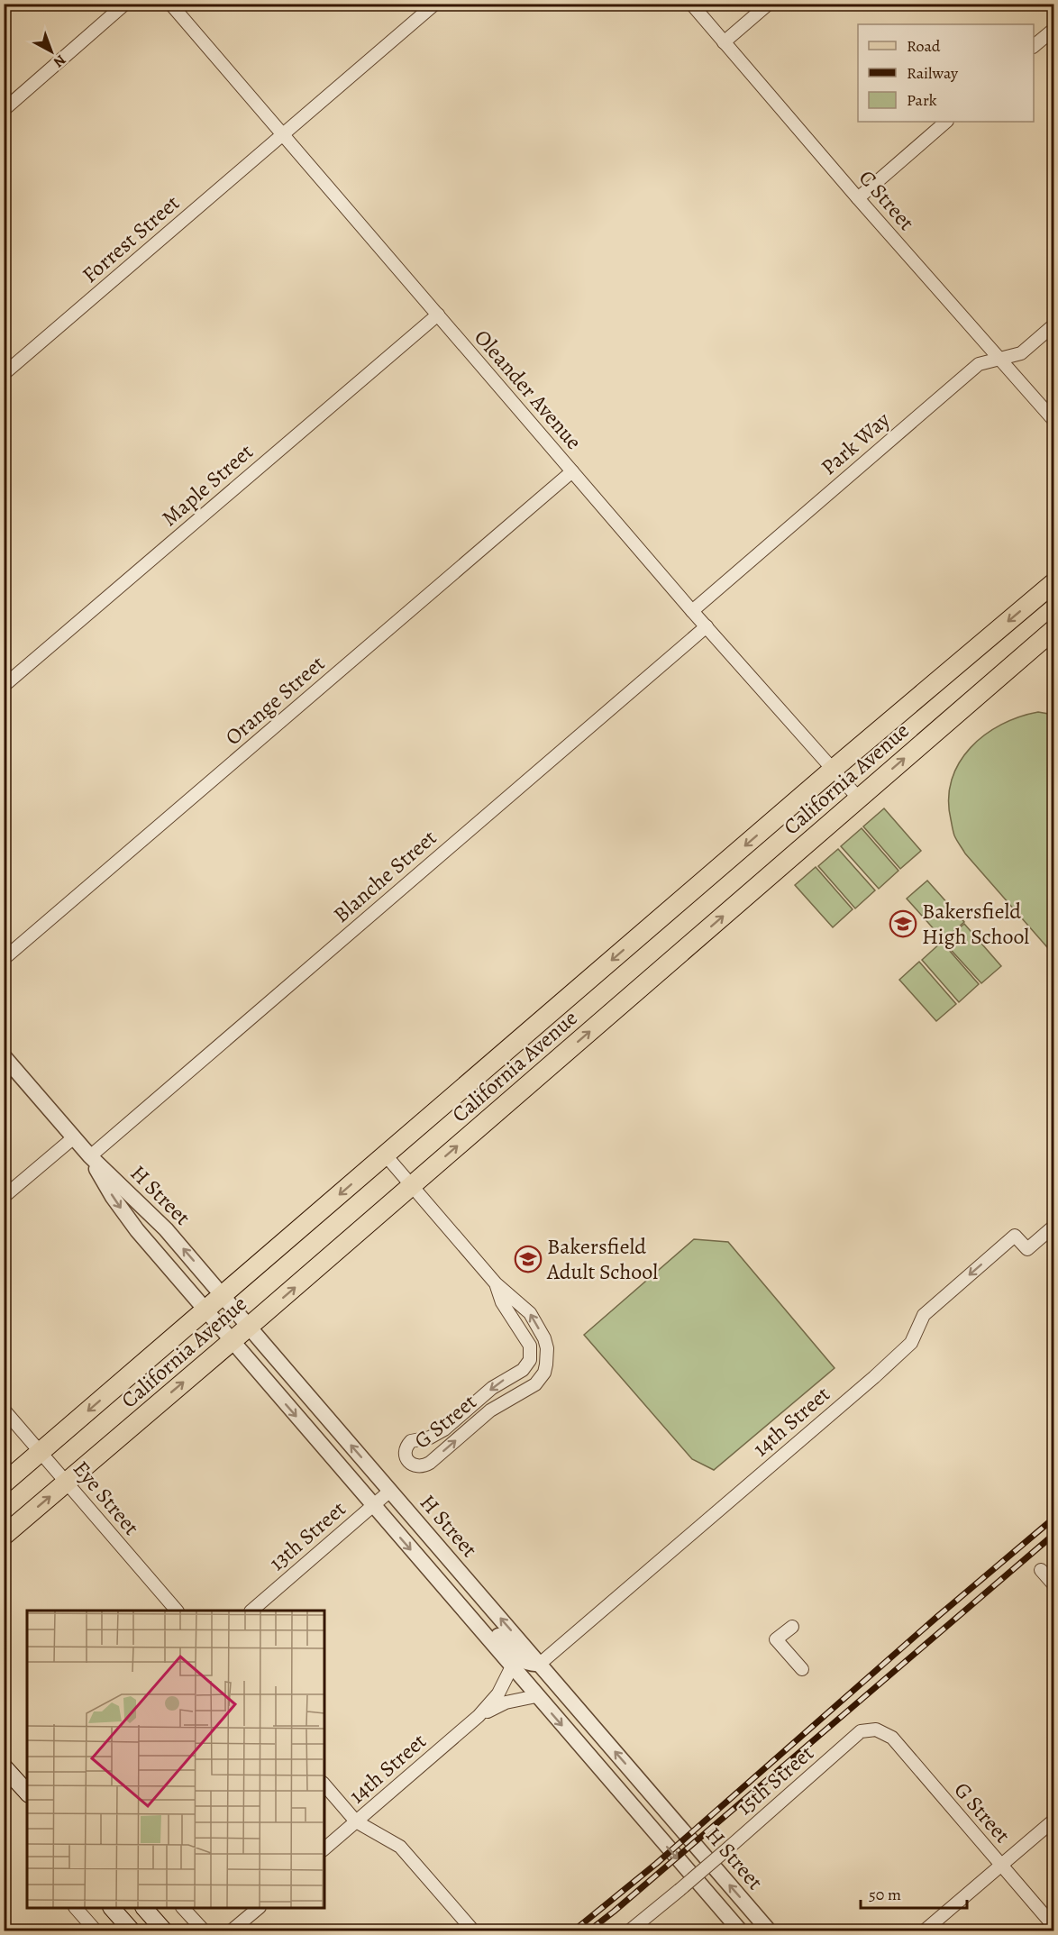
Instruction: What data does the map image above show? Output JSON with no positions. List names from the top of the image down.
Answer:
{
  "streets": {
    "main road": ["California Avenue"],
    "street": [
      "C Street",
      "Forrest Street",
      "Oleander Avenue",
      "Park Way",
      "Maple Street",
      "Orange Street",
      "Blanche Street",
      "H Street",
      "G Street",
      "14th Street",
      "Eye Street",
      "13th Street",
      "15th Street"
    ]
  },
  "crossings": [
    ["C Street", "Park Way"],
    ["Forrest Street", "Oleander Avenue"],
    ["Oleander Avenue", "Park Way"],
    ["Oleander Avenue", "Maple Street"],
    ["Oleander Avenue", "Orange Street"],
    ["Oleander Avenue", "California Avenue"],
    ["Oleander Avenue", "Blanche Street"],
    ["California Avenue", "H Street"],
    ["California Avenue", "G Street"],
    ["California Avenue", "Eye Street"],
    ["Blanche Street", "H Street"],
    ["H Street", "14th Street"],
    ["H Street", "13th Street"],
    ["G Street", "15th Street"]
  ],
  "one_way": ["14th Street"],
  "places": {
    "school or university": ["Bakersfield High School", "Bakersfield Adult School"]
  },
  "legend": ["Road", "Railway", "Park"],
  "scale_bar": "50 m",
  "north": "bottom right"
}
